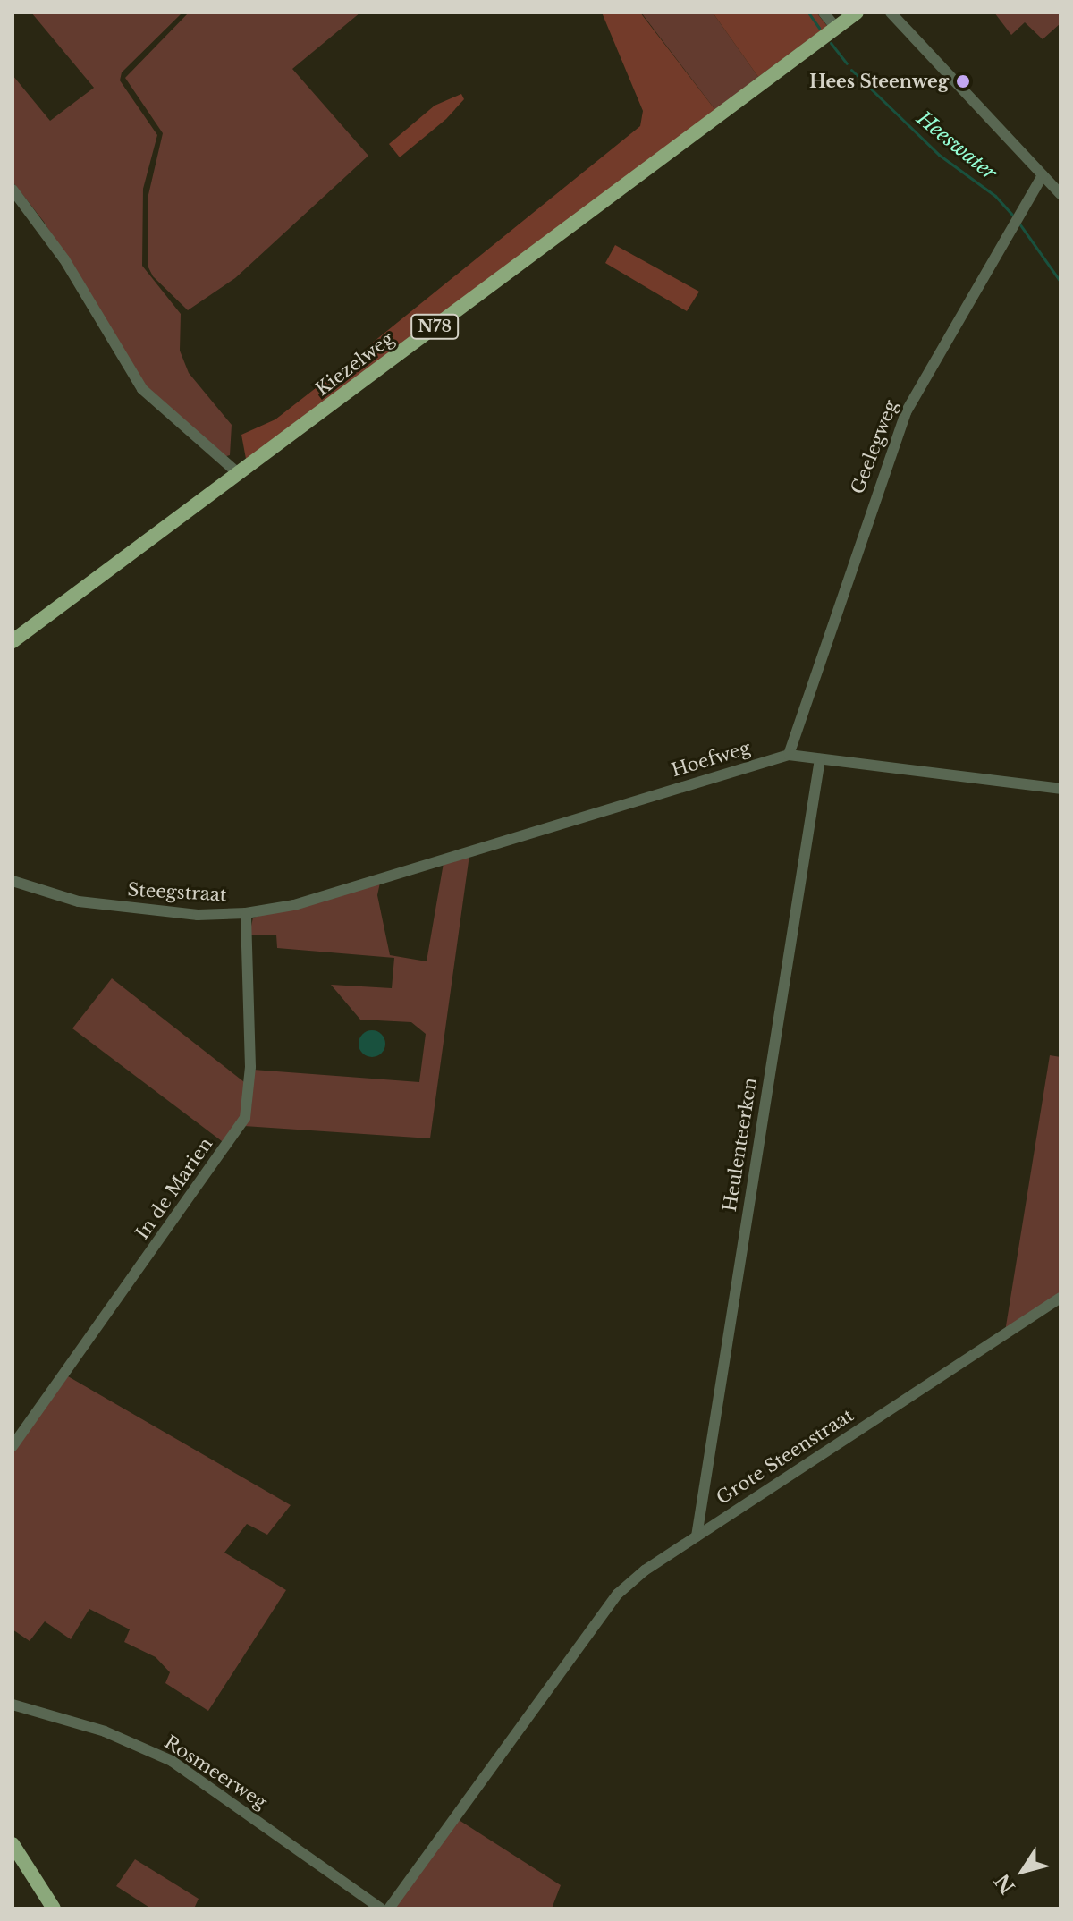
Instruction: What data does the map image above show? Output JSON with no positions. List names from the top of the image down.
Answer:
{
  "streets": {
    "main road": ["N78", "Kiezelweg"],
    "street": [
      "Geelegweg",
      "Hoefweg",
      "Steegstraat",
      "Heulenteerken",
      "In de Marien",
      "Grote Steenstraat",
      "Rosmeerweg"
    ]
  },
  "crossings": [
    ["Geelegweg", "Hoefweg"],
    ["Hoefweg", "Steegstraat"],
    ["Hoefweg", "Heulenteerken"],
    ["Steegstraat", "In de Marien"],
    ["Heulenteerken", "Grote Steenstraat"]
  ],
  "water": ["Heeswater"],
  "places": ["Hees Steenweg"],
  "north": "bottom left"
}
